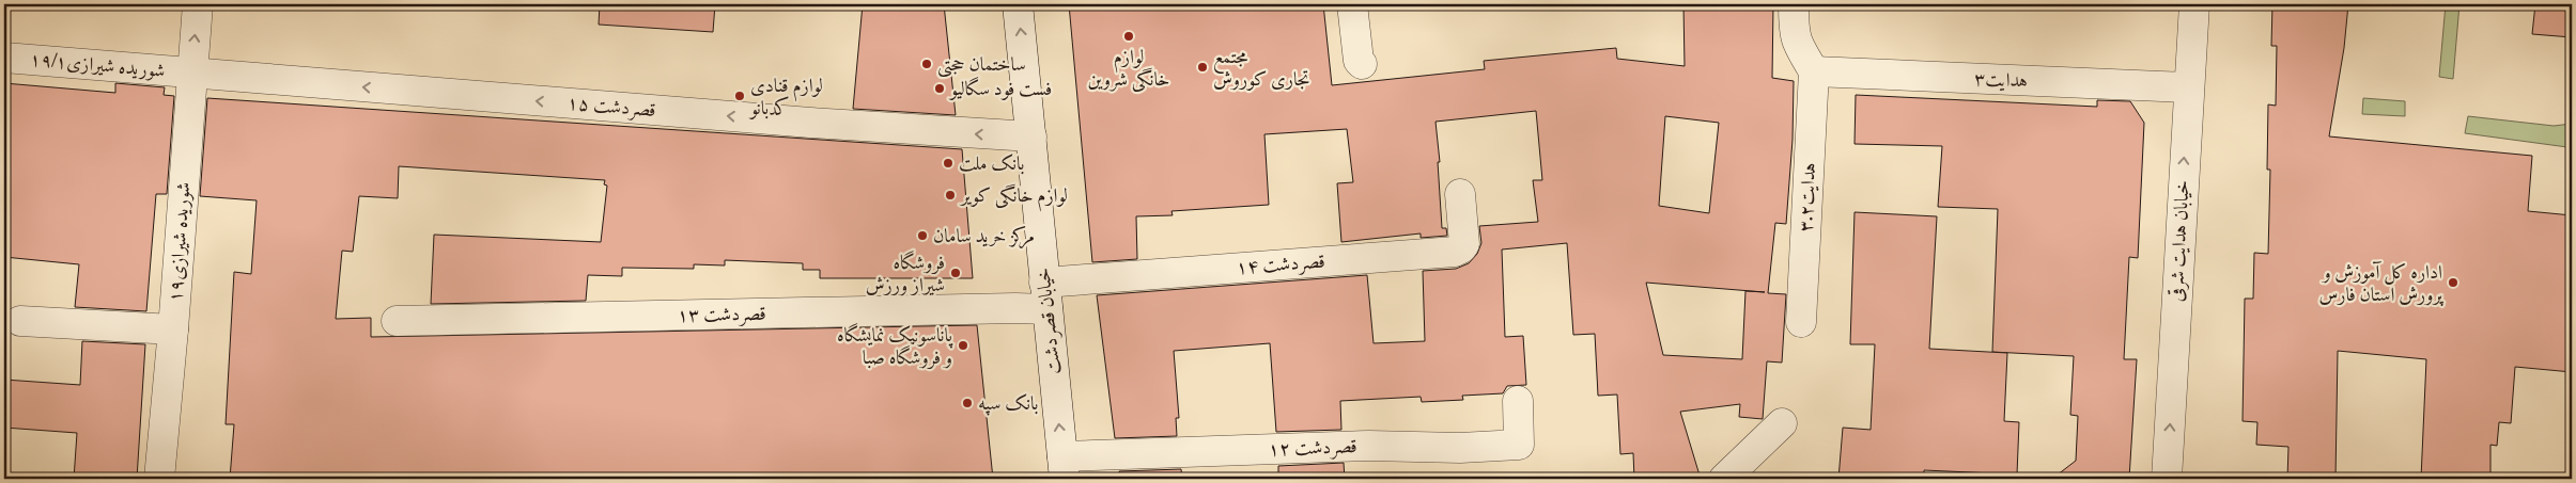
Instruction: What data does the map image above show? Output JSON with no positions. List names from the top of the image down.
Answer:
{
  "streets": {
    "street": [
      "شوریده شیرازی۱۹/۱",
      "هدایت۳",
      "قصردشت ۱۵",
      "هدایت۳.۲",
      "خیابان هدایت شرقی",
      "شوریده شیرازی۱۹",
      "قصردشت ۱۴",
      "قصردشت ۱۳",
      "خیابان قصردشت",
      "قصردشت ۱۲"
    ]
  },
  "crossings": [
    ["شوریده شیرازی۱۹/۱", "قصردشت ۱۵"],
    ["شوریده شیرازی۱۹/۱", "شوریده شیرازی۱۹"],
    ["هدایت۳", "هدایت۳.۲"],
    ["هدایت۳", "خیابان هدایت شرقی"],
    ["قصردشت ۱۵", "شوریده شیرازی۱۹"],
    ["قصردشت ۱۵", "خیابان قصردشت"],
    ["قصردشت ۱۴", "قصردشت ۱۳"],
    ["قصردشت ۱۴", "خیابان قصردشت"],
    ["قصردشت ۱۳", "خیابان قصردشت"],
    ["خیابان قصردشت", "قصردشت ۱۲"]
  ],
  "one_way": ["قصردشت ۱۵", "خیابان هدایت شرقی", "خیابان قصردشت"],
  "places": [
    "لوازم خانگی شروین",
    "ساختمان حجتی",
    "مجتمع تجاری کوروش",
    "فست فود سگالیو",
    "لوازم قنادی کدبانو",
    "بانک ملت",
    "لوازم خانگی کویر",
    "مرکز خرید سامان",
    "فروشگاه شیراز ورزش",
    "اداره کل آموزش و پرورش استان فارس",
    "پاناسونیک نمایشگاه و فروشگاه صبا",
    "بانک سپه"
  ]
}
